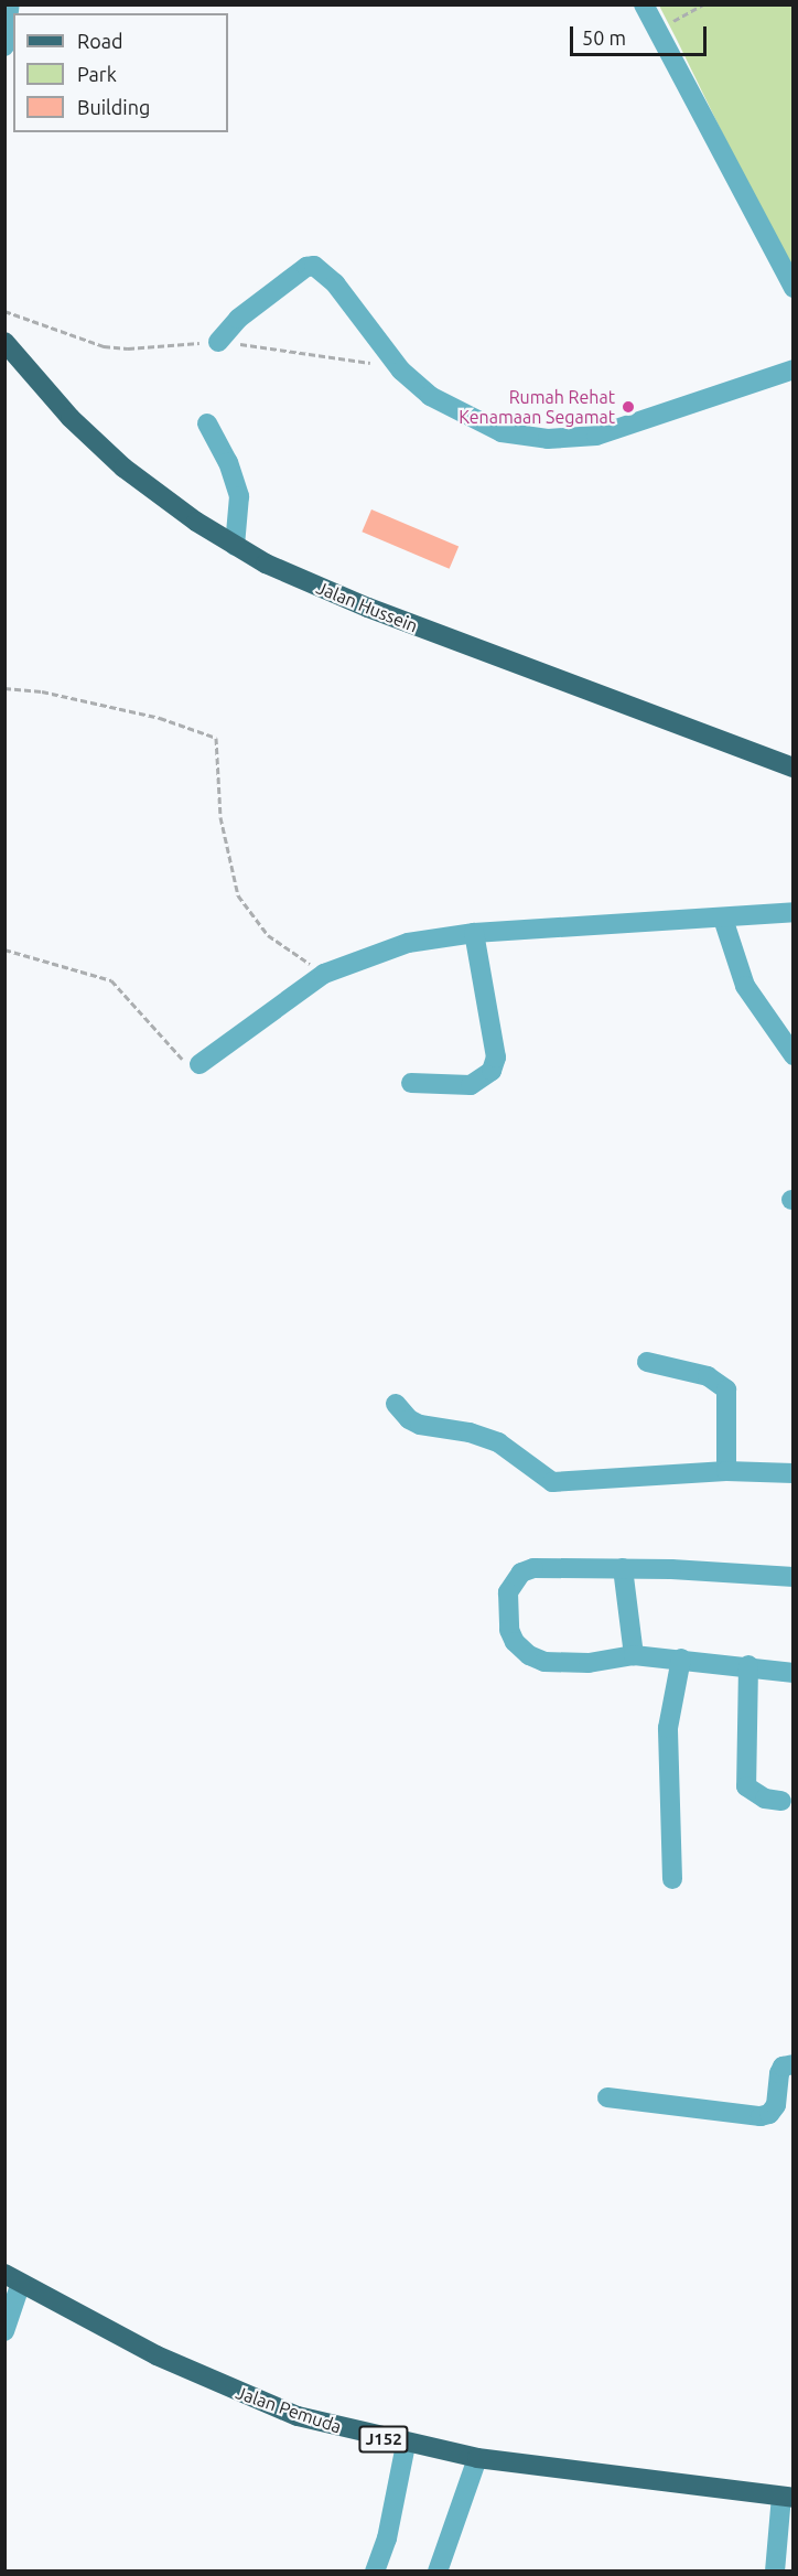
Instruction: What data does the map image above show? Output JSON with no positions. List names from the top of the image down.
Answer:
{
  "streets": {
    "main road": ["Jalan Hussein", "Jalan Pemuda", "J152"]
  },
  "places": ["Rumah Rehat Kenamaan Segamat"],
  "legend": ["Road", "Park", "Building"],
  "scale_bar": "50 m"
}
